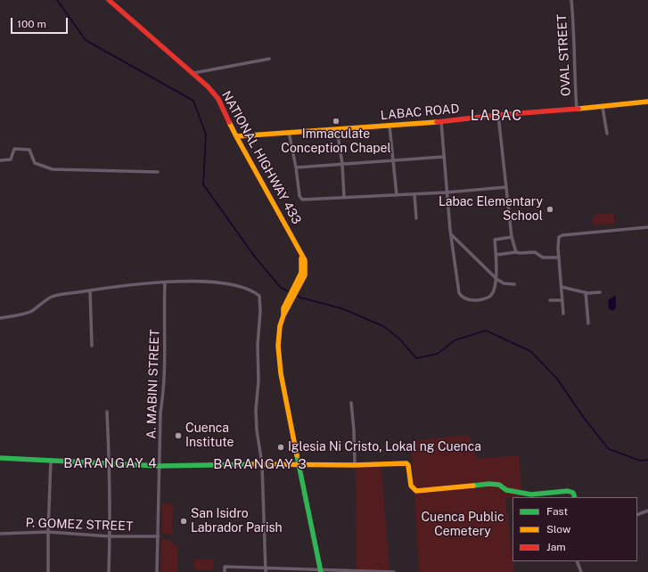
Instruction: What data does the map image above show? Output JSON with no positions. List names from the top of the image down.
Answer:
{
  "streets": {
    "street": [
      "OVAL STREET",
      "LABAC ROAD",
      "NATIONAL HIGHWAY 433",
      "A. MABINI STREET",
      "P. GOMEZ STREET"
    ]
  },
  "crossings": [
    ["OVAL STREET", "LABAC ROAD"],
    ["LABAC ROAD", "NATIONAL HIGHWAY 433"],
    ["A. MABINI STREET", "P. GOMEZ STREET"]
  ],
  "districts": ["LABAC", "BARANGAY 4", "BARANGAY 3"],
  "parks": ["Cuenca Public Cemetery"],
  "places": [
    "Immaculate Conception Chapel",
    "Labac Elementary School",
    "Cuenca Institute",
    "Iglesia Ni Cristo, Lokal ng Cuenca",
    "San Isidro Labrador Parish"
  ],
  "legend": ["Fast", "Slow", "Jam"],
  "scale_bar": "100 m"
}
